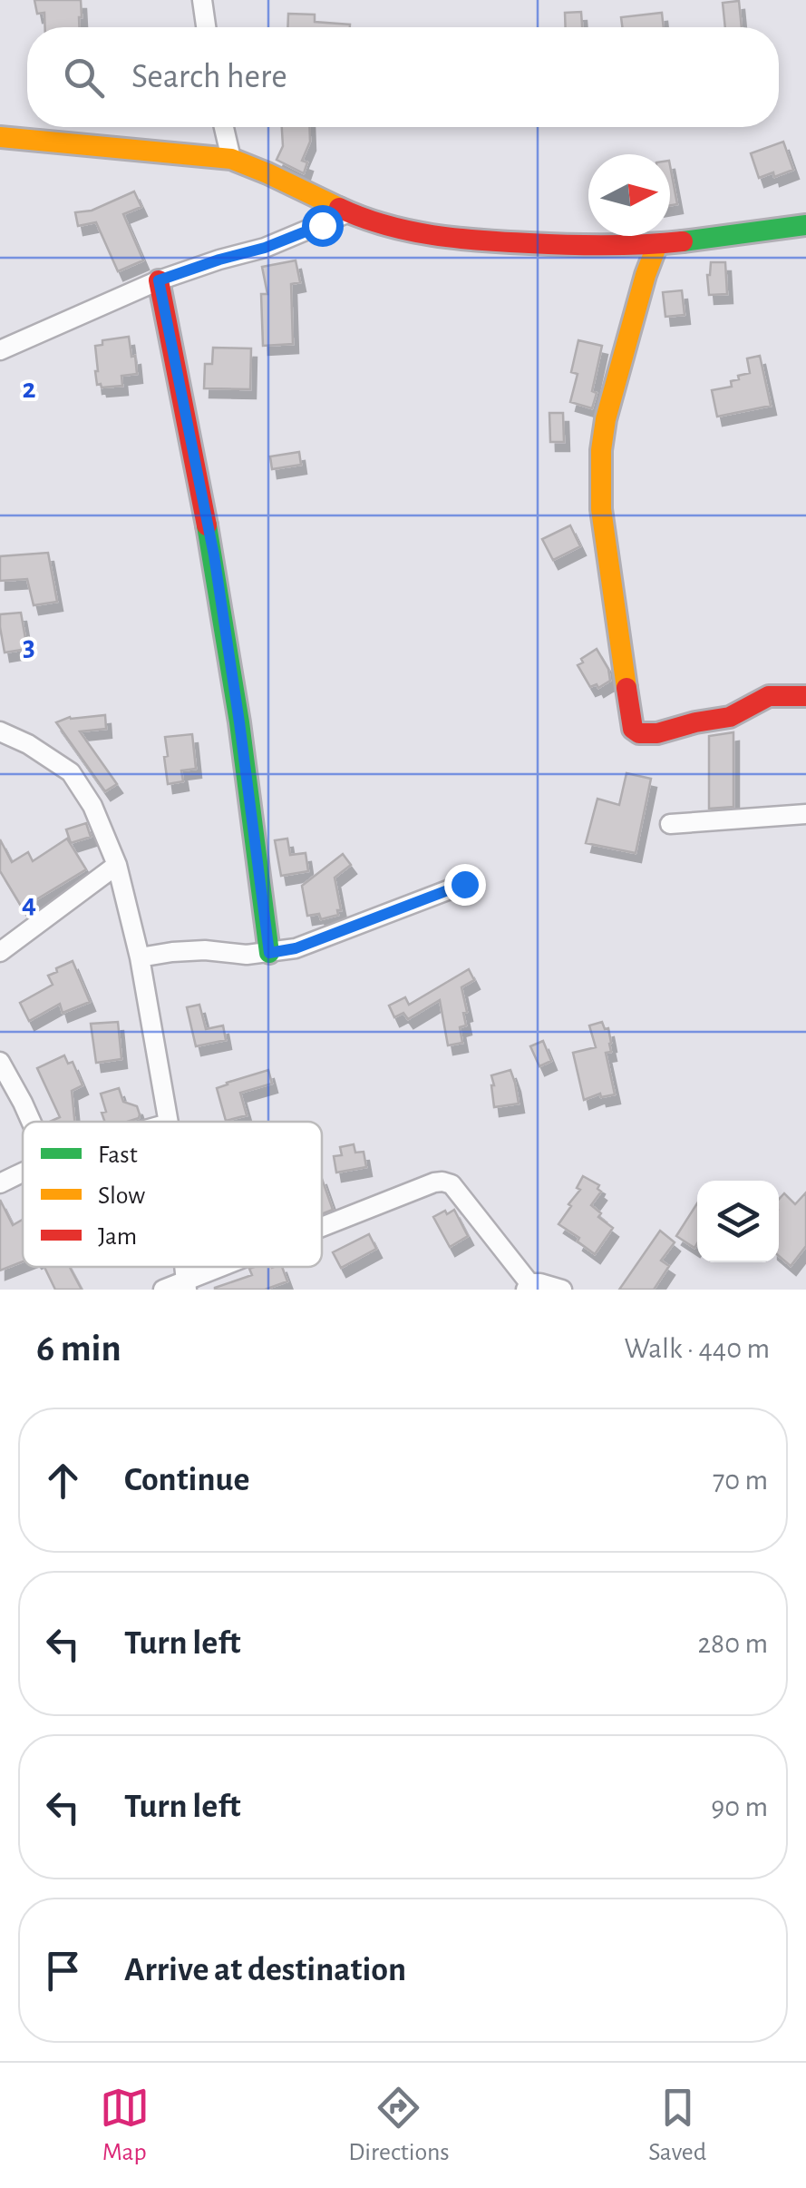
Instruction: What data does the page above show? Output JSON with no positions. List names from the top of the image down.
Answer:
{
  "legend": ["Fast", "Slow", "Jam"],
  "north": "right",
  "page": {
    "search": "Search here",
    "heading": ["6 min", "Walk · 440 m"],
    "list": [
      ["Continue", "70 m"],
      ["Turn left", "280 m"],
      ["Turn left", "90 m"],
      "Arrive at destination"
    ],
    "nav": ["Map", "Directions", "Saved"]
  },
  "grid": {
    "rows": ["2", "3", "4"]
  }
}
